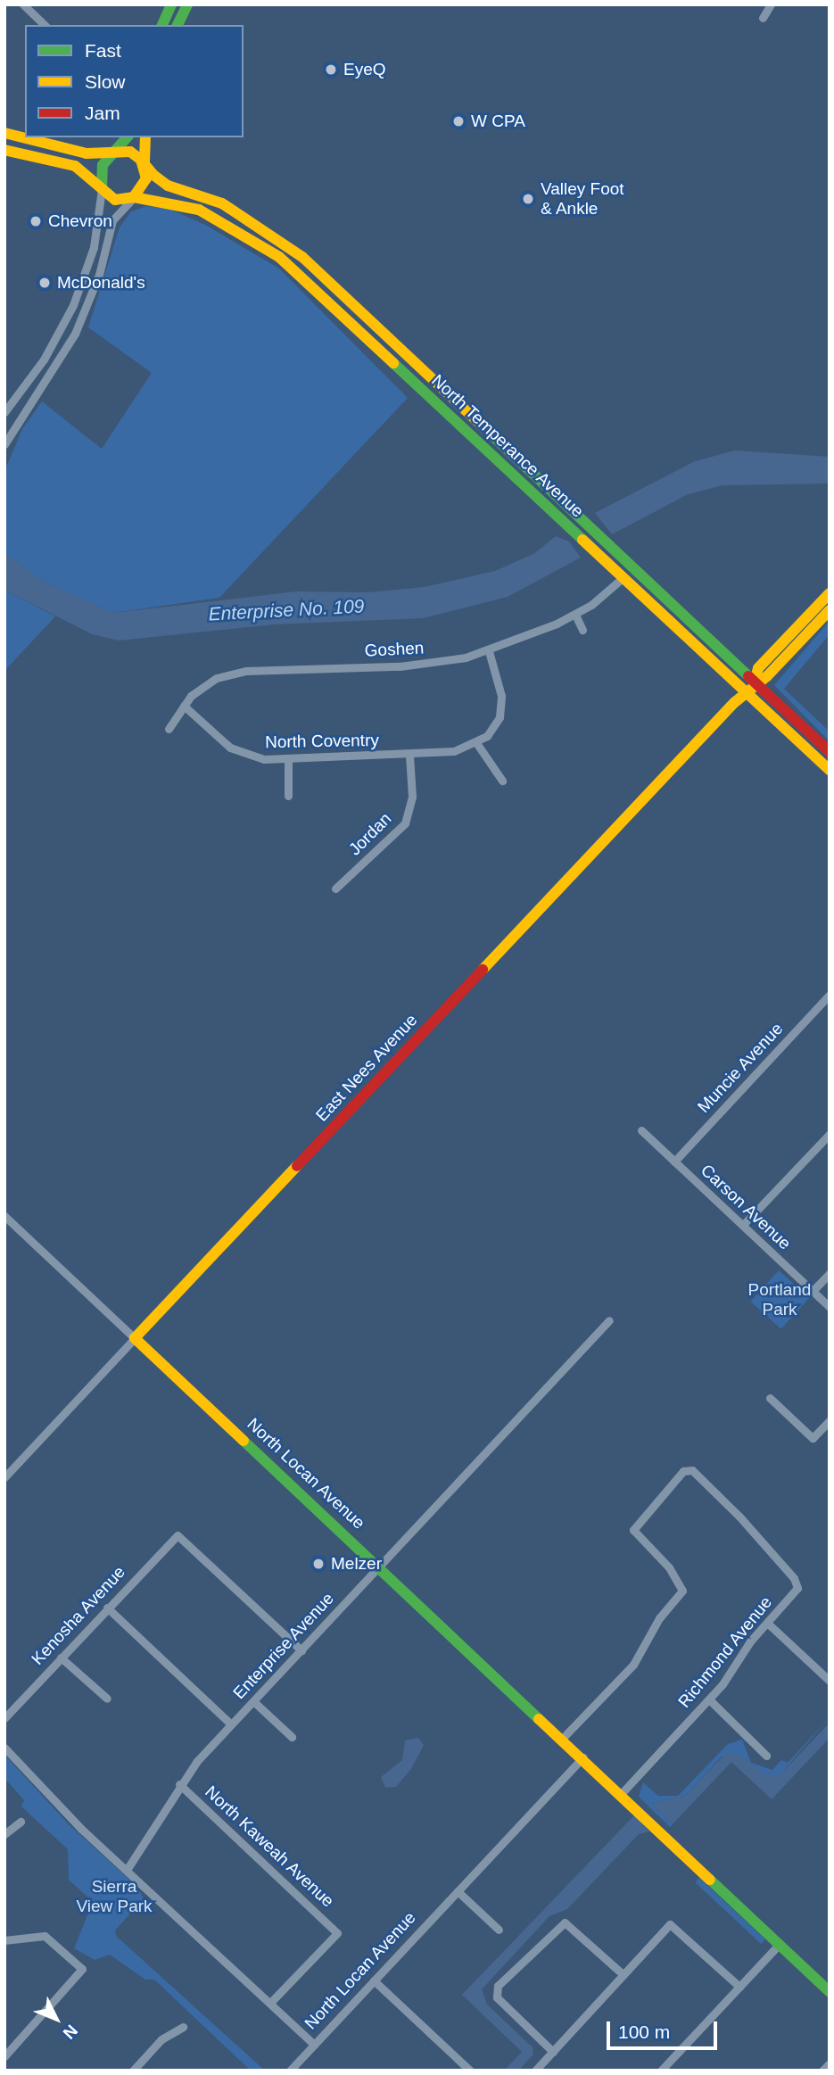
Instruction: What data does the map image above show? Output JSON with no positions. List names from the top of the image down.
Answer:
{
  "streets": {
    "main road": ["North Temperance Avenue", "East Nees Avenue", "North Locan Avenue"],
    "street": [
      "Goshen",
      "North Coventry",
      "Jordan",
      "Muncie Avenue",
      "Carson Avenue",
      "Kenosha Avenue",
      "Enterprise Avenue",
      "Richmond Avenue",
      "North Kaweah Avenue"
    ]
  },
  "crossings": [
    ["North Temperance Avenue", "Goshen"],
    ["North Temperance Avenue", "East Nees Avenue"],
    ["Goshen", "North Coventry"],
    ["North Coventry", "Jordan"],
    ["East Nees Avenue", "North Locan Avenue"],
    ["Muncie Avenue", "Carson Avenue"],
    ["North Locan Avenue", "Enterprise Avenue"],
    ["North Locan Avenue", "Richmond Avenue"],
    ["Kenosha Avenue", "Enterprise Avenue"],
    ["Enterprise Avenue", "North Kaweah Avenue"]
  ],
  "water": ["Enterprise No. 109"],
  "parks": ["Portland Park", "Sierra View Park"],
  "places": [
    "EyeQ",
    "W CPA",
    "Valley Foot & Ankle",
    "Chevron",
    "McDonald's",
    "Melzer"
  ],
  "legend": ["Fast", "Slow", "Jam"],
  "scale_bar": "100 m",
  "north": "bottom right"
}
